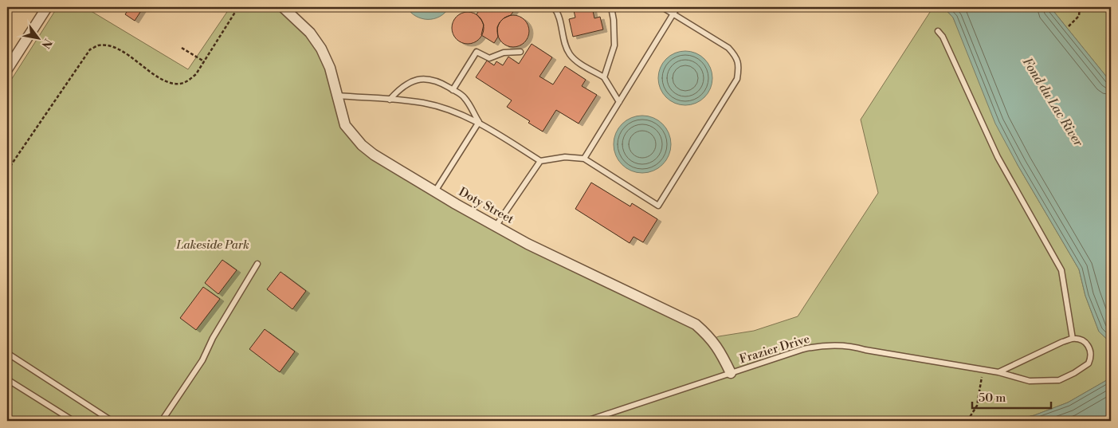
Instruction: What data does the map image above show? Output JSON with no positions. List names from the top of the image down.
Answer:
{
  "streets": {
    "street": ["Doty Street"],
    "lane": ["Frazier Drive"]
  },
  "crossings": [
    ["Doty Street", "Frazier Drive"]
  ],
  "water": ["Fond du Lac River"],
  "parks": ["Lakeside Park"],
  "scale_bar": "50 m",
  "north": "bottom right"
}
